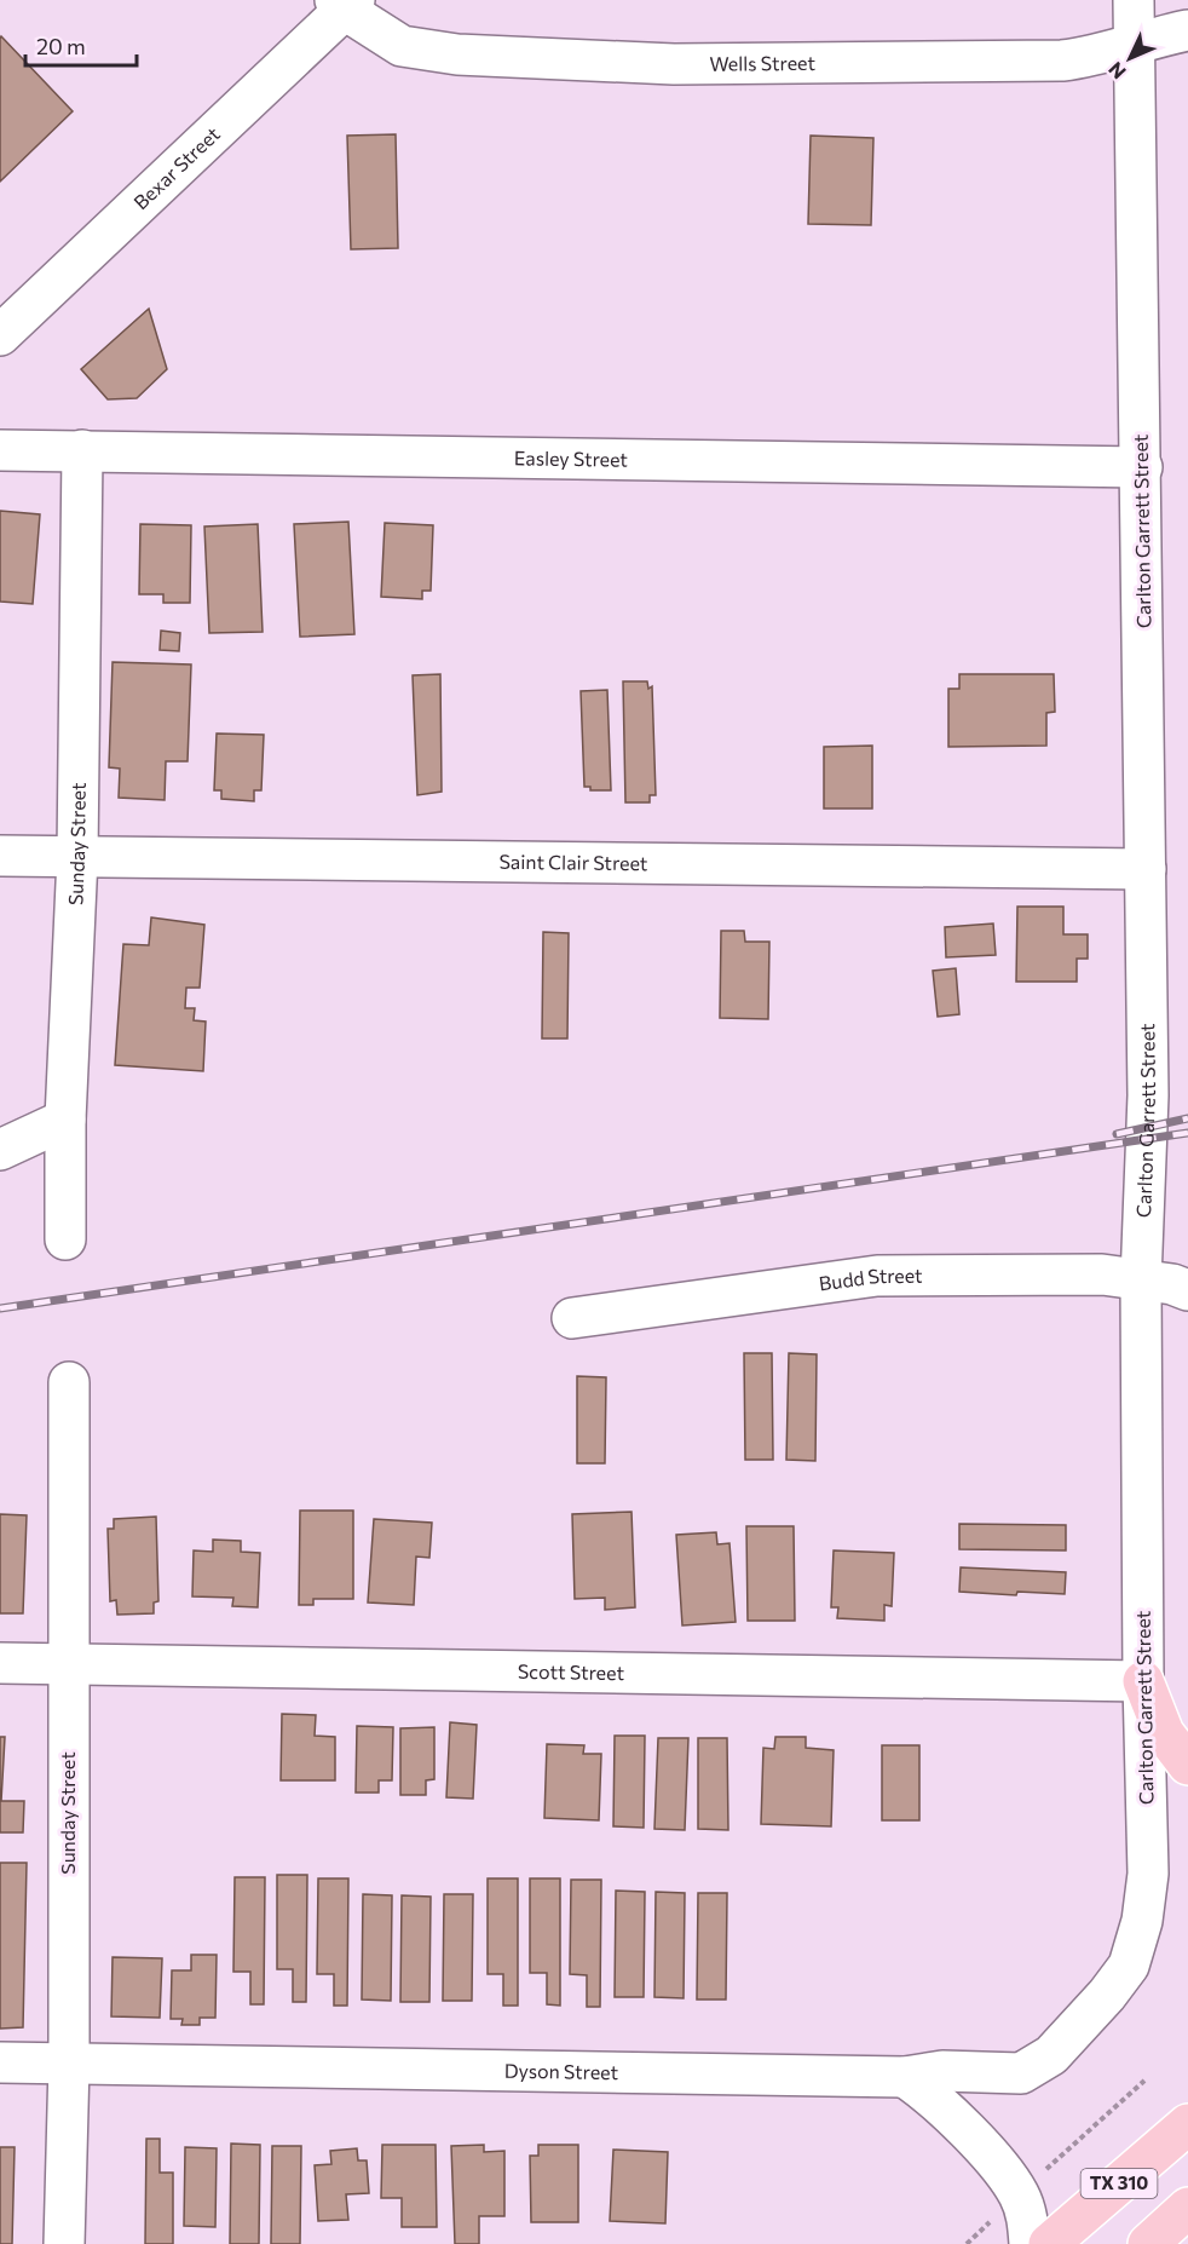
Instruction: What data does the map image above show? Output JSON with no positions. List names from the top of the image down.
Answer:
{
  "streets": {
    "main road": ["TX 310"],
    "street": [
      "Wells Street",
      "Bexar Street",
      "Easley Street",
      "Carlton Garrett Street",
      "Sunday Street",
      "Saint Clair Street",
      "Budd Street",
      "Scott Street",
      "Dyson Street"
    ]
  },
  "crossings": [
    ["Wells Street", "Bexar Street"],
    ["Wells Street", "Carlton Garrett Street"],
    ["Easley Street", "Carlton Garrett Street"],
    ["Easley Street", "Sunday Street"],
    ["Carlton Garrett Street", "Saint Clair Street"],
    ["Carlton Garrett Street", "Budd Street"],
    ["Carlton Garrett Street", "Scott Street"],
    ["Carlton Garrett Street", "Dyson Street"],
    ["Sunday Street", "Saint Clair Street"],
    ["Sunday Street", "Scott Street"],
    ["Sunday Street", "Dyson Street"]
  ],
  "scale_bar": "20 m",
  "north": "bottom left"
}
